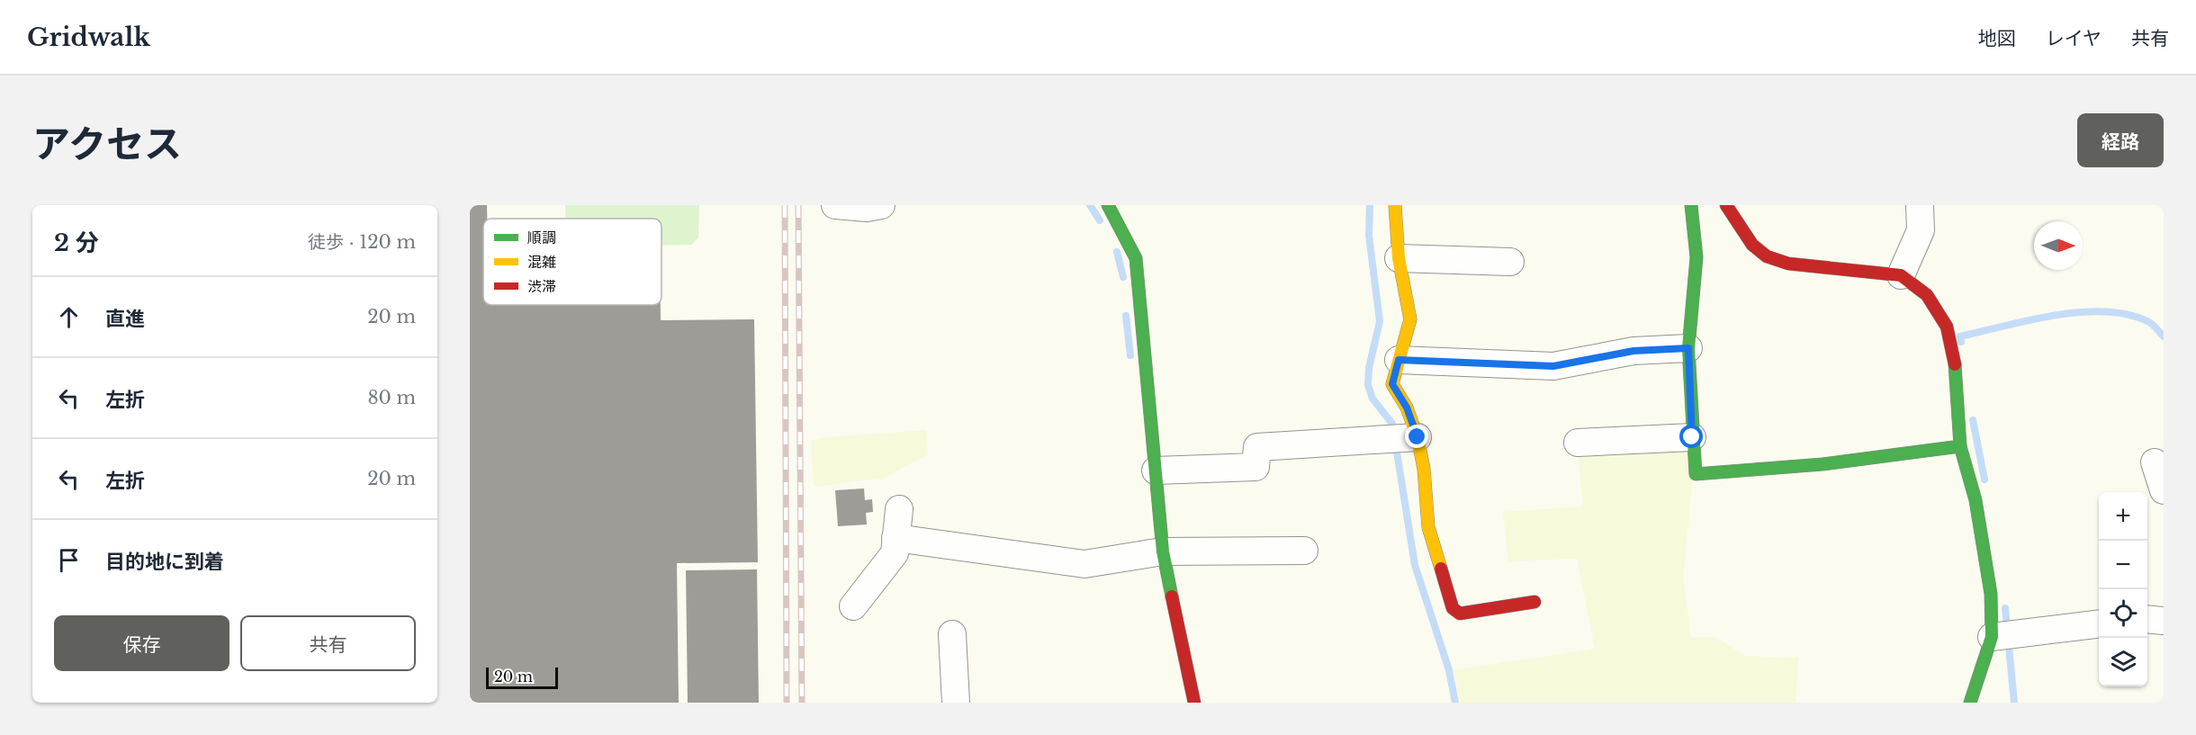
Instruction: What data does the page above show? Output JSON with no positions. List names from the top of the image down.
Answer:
{
  "legend": ["順調", "混雑", "渋滞"],
  "scale_bar": "20 m",
  "north": "right",
  "page": {
    "header": "Gridwalk",
    "nav": ["地図", "レイヤ", "共有"],
    "title": "アクセス",
    "buttons": [
      "経路",
      ["保存", "共有"]
    ],
    "heading": ["2 分", "徒歩 · 120 m"],
    "list": [
      ["直進", "20 m"],
      ["左折", "80 m"],
      ["左折", "20 m"],
      "目的地に到着"
    ],
    "map_buttons": ["+", "−"],
    "scale": "20 m"
  }
}
